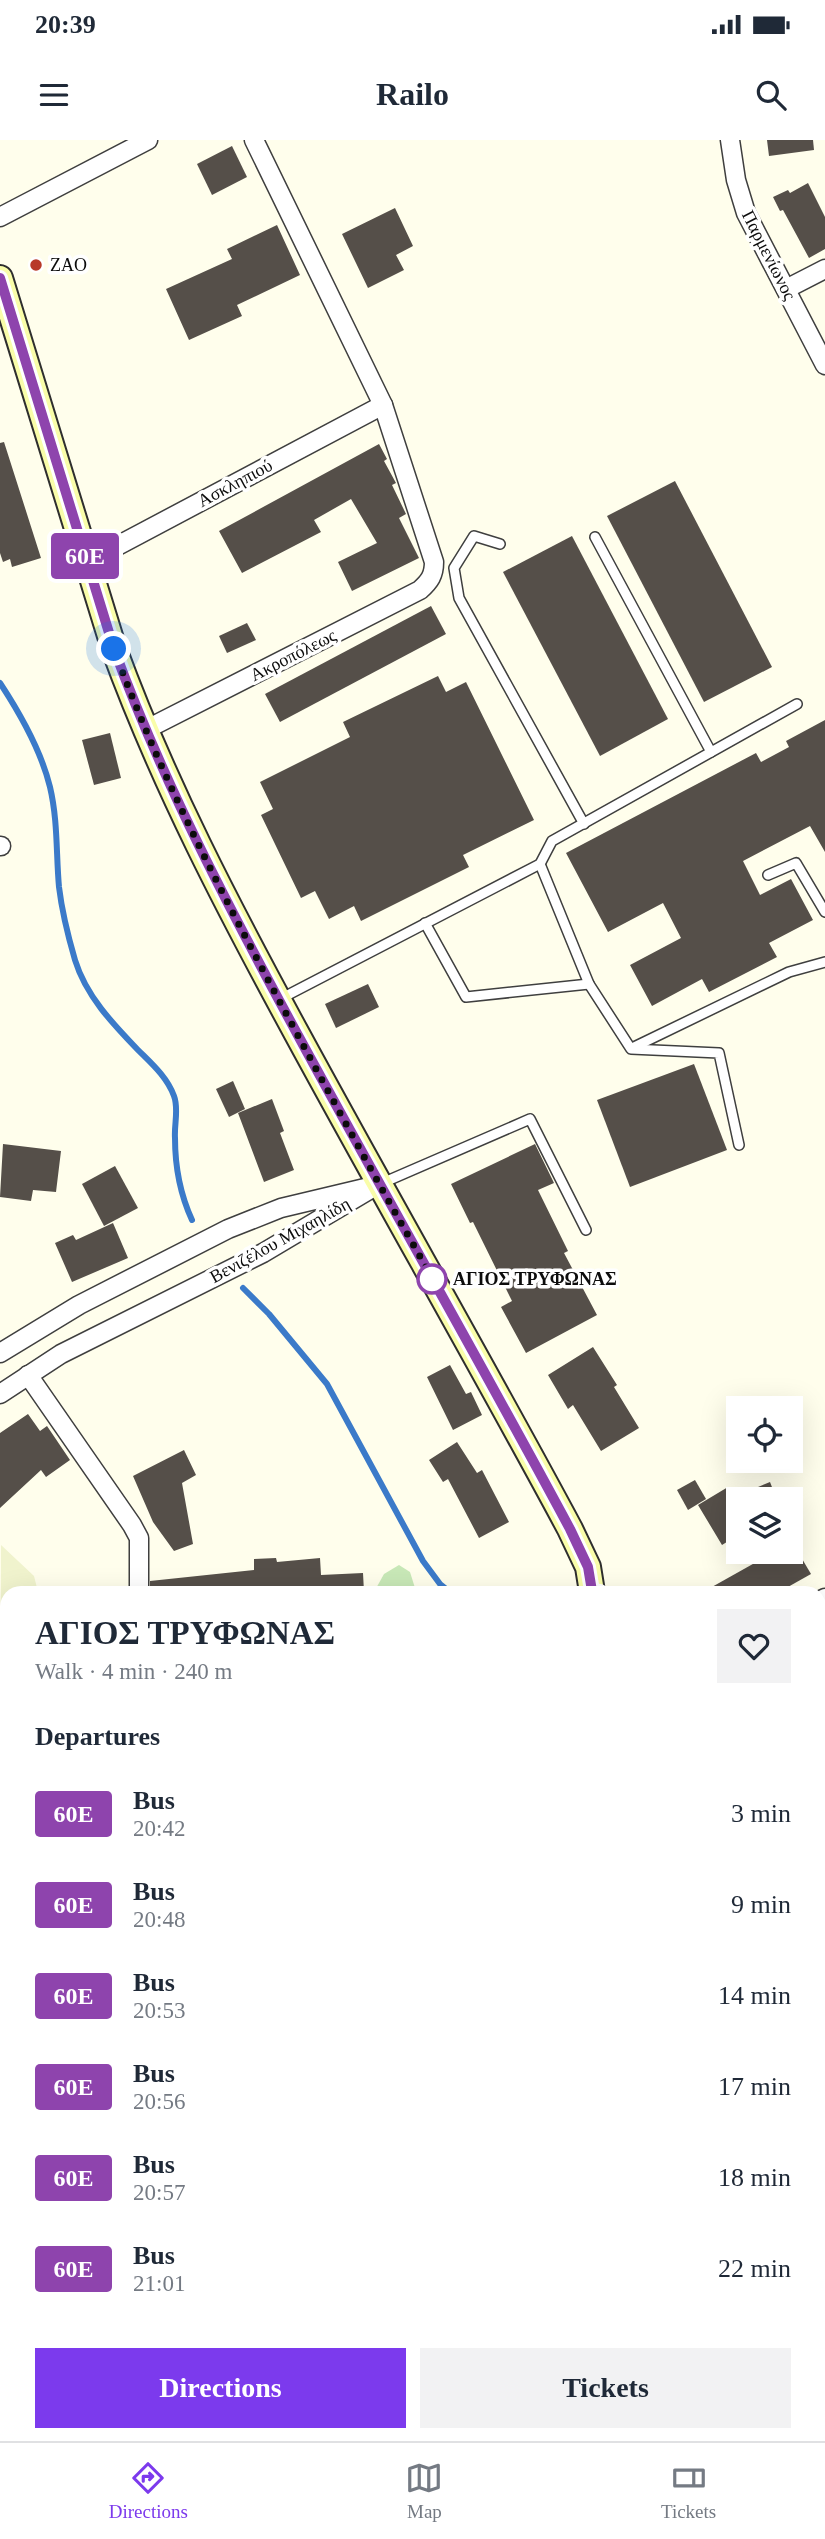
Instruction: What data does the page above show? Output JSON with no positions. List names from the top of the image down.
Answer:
{
  "streets": {
    "street": [
      "Παρμενίωνος",
      "Ασκληπιού",
      "Ακροπόλεως",
      "Βενιζέλου Μιχαηλίδη"
    ]
  },
  "crossings": [
    ["Ασκληπιού", "Ακροπόλεως"]
  ],
  "places": ["ZAO", "ΑΓΙΟΣ ΤΡΥΦΩΝΑΣ"],
  "lines": ["bus line 60Ε"],
  "page": {
    "status": "20:39",
    "header": "Railo",
    "on_map": "60Ε",
    "heading": [
      ["ΑΓΙΟΣ ΤΡΥΦΩΝΑΣ", "Walk · 4 min · 240 m"],
      "Departures"
    ],
    "list": [
      {
        "mark": "60Ε",
        "name": "Bus",
        "note": "20:42",
        "value": "3 min"
      },
      {
        "mark": "60Ε",
        "name": "Bus",
        "note": "20:48",
        "value": "9 min"
      },
      {
        "mark": "60Ε",
        "name": "Bus",
        "note": "20:53",
        "value": "14 min"
      },
      {
        "mark": "60Ε",
        "name": "Bus",
        "note": "20:56",
        "value": "17 min"
      },
      {
        "mark": "60Ε",
        "name": "Bus",
        "note": "20:57",
        "value": "18 min"
      },
      {
        "mark": "60Ε",
        "name": "Bus",
        "note": "21:01",
        "value": "22 min"
      }
    ],
    "buttons": ["Directions", "Tickets"],
    "tabs": ["Directions", "Map", "Tickets"]
  }
}
